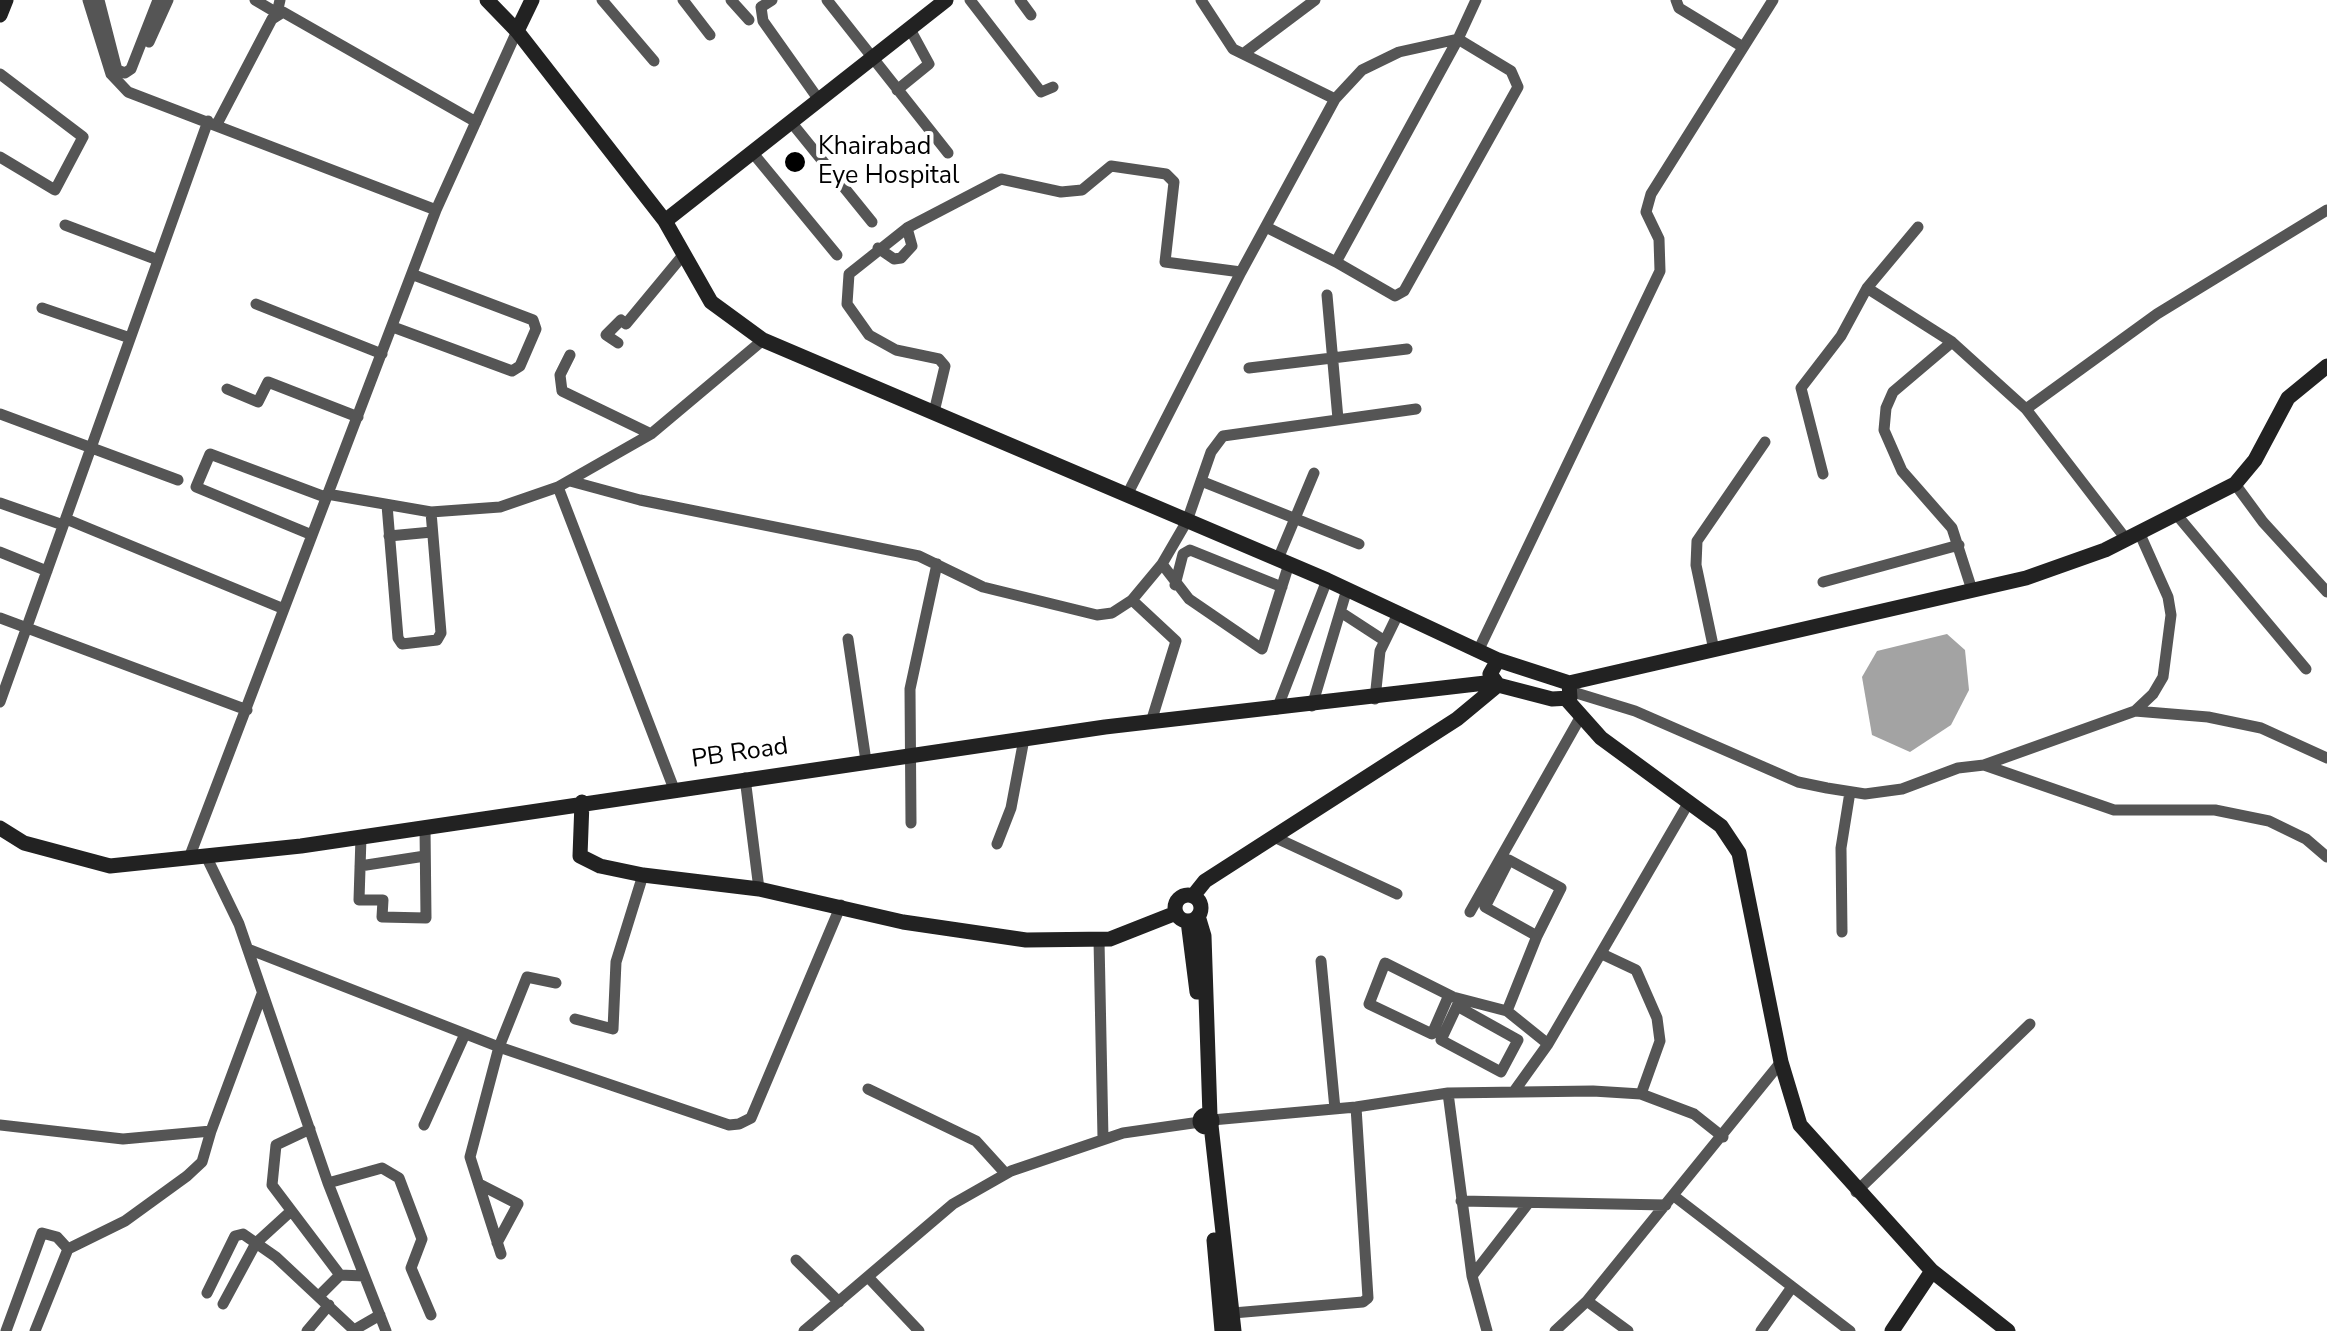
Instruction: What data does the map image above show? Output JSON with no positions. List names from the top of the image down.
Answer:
{
  "streets": {
    "street": ["PB Road"]
  },
  "places": ["Khairabad Eye Hospital"]
}
